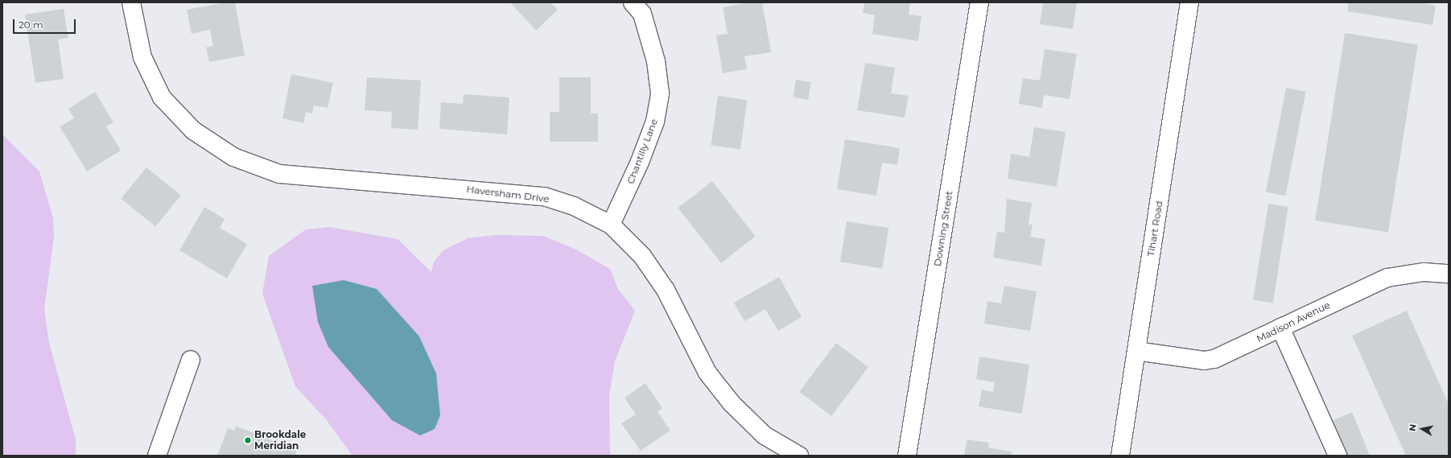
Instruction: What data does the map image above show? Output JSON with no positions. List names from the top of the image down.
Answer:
{
  "streets": {
    "street": [
      "Chantilly Lane",
      "Haversham Drive",
      "Downing Street",
      "Tihart Road",
      "Madison Avenue"
    ]
  },
  "crossings": [
    ["Chantilly Lane", "Haversham Drive"],
    ["Tihart Road", "Madison Avenue"]
  ],
  "places": ["Brookdale Meridian"],
  "scale_bar": "20 m",
  "north": "left"
}
